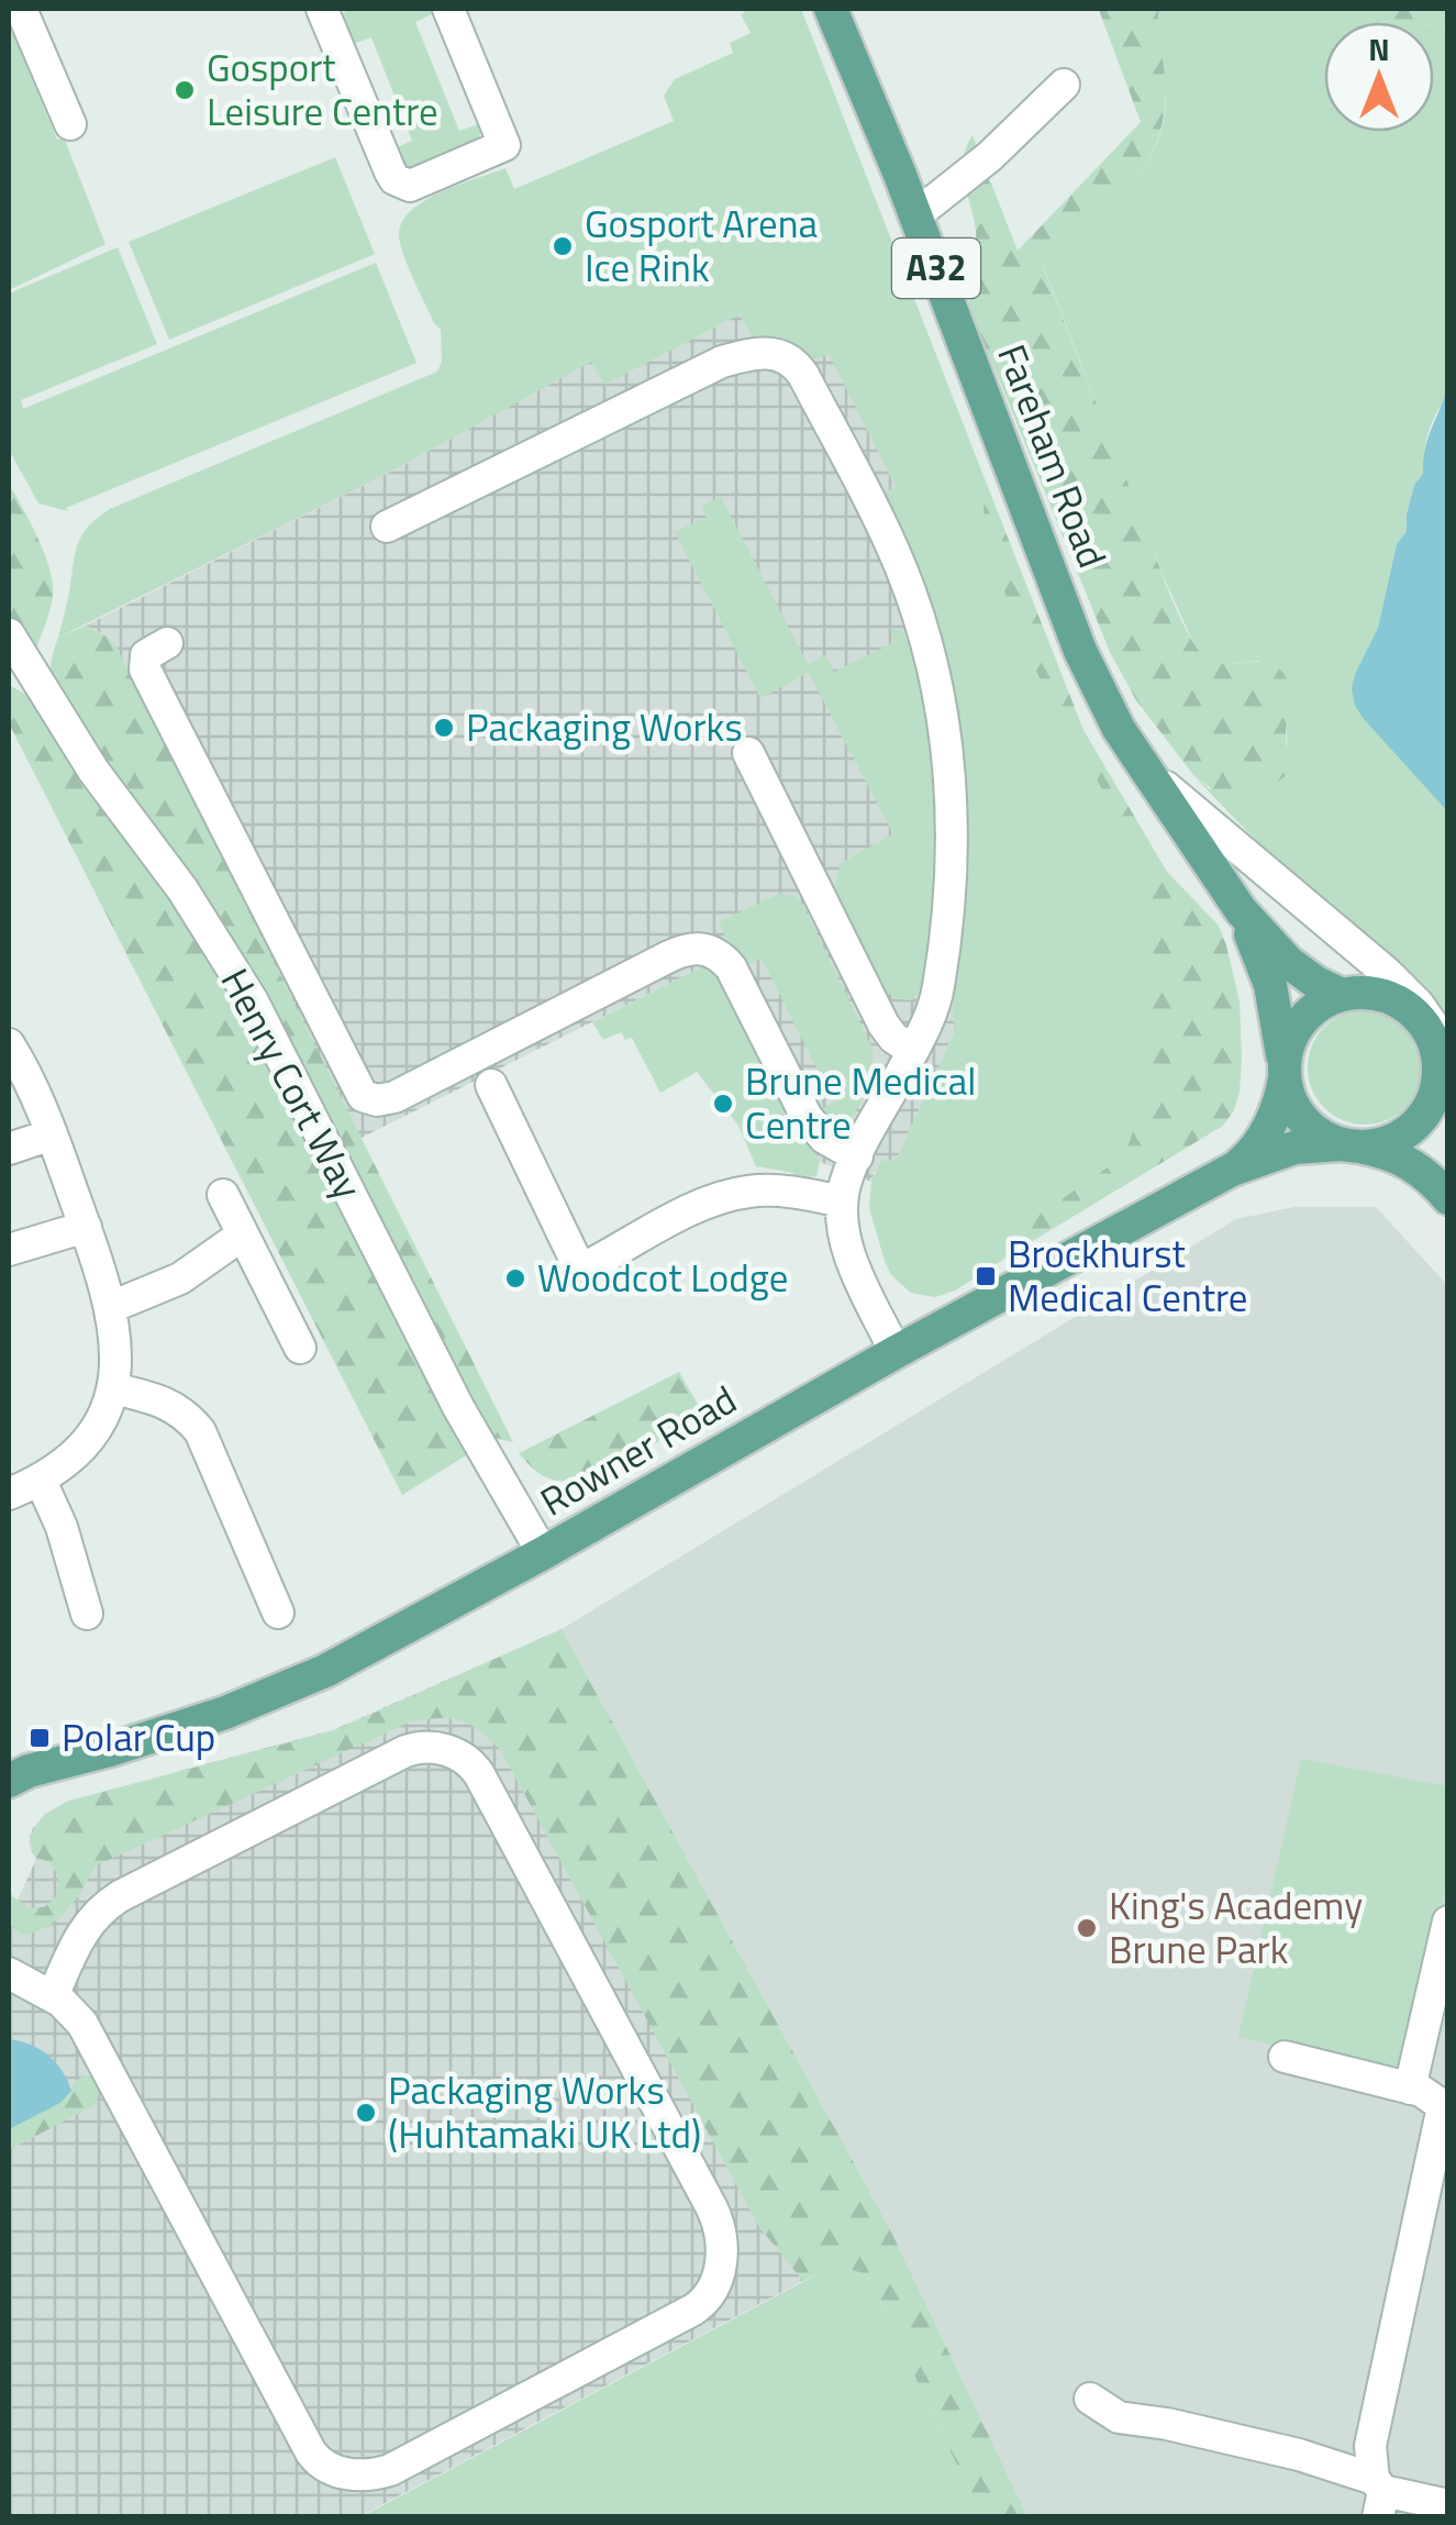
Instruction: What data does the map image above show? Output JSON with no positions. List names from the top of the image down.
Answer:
{
  "streets": {
    "main road": ["A32", "Fareham Road", "Rowner Road"],
    "street": ["Henry Cort Way"]
  },
  "crossings": [
    ["Fareham Road", "Rowner Road"],
    ["Henry Cort Way", "Rowner Road"]
  ],
  "places": {
    "other": [
      "Gosport Leisure Centre",
      "Gosport Arena Ice Rink",
      "Packaging Works",
      "Brune Medical Centre",
      "Woodcot Lodge",
      "King's Academy Brune Park",
      "Packaging Works (Huhtamaki UK Ltd)"
    ],
    "transit": ["Brockhurst Medical Centre", "Polar Cup"]
  },
  "north": "top"
}
